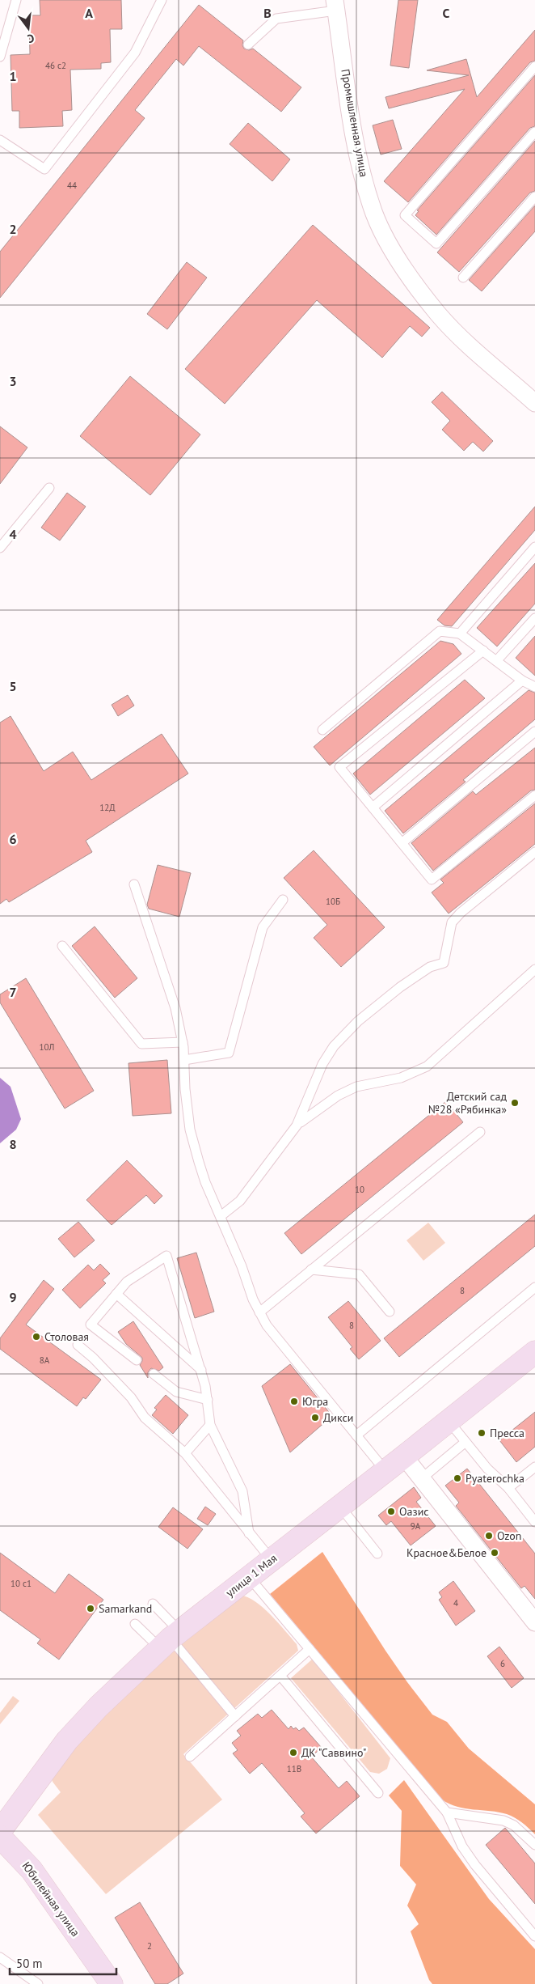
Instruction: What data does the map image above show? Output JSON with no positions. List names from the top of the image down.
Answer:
{
  "streets": {
    "street": ["Промышленная улица", "улица 1 Мая", "Юбилейная улица"]
  },
  "places": [
    "Детский сад №28 «Рябинка»",
    "Столовая",
    "Югра",
    "Дикси",
    "Пресса",
    "Pyaterochka",
    "Оазис",
    "Ozon",
    "Красное&Белое",
    "Samarkand",
    "ДК \"Саввино\""
  ],
  "house_numbers": [
    "46 с2",
    "44",
    "12Д",
    "10Б",
    "10Л",
    "10",
    "8",
    "8",
    "8А",
    "9А",
    "10 с1",
    "4",
    "6",
    "11В",
    "2"
  ],
  "scale_bar": "50 m",
  "north": "bottom",
  "grid": {
    "columns": ["A", "B", "C"],
    "rows": [
      "1",
      "2",
      "3",
      "4",
      "5",
      "6",
      "7",
      "8",
      "9"
    ]
  }
}
